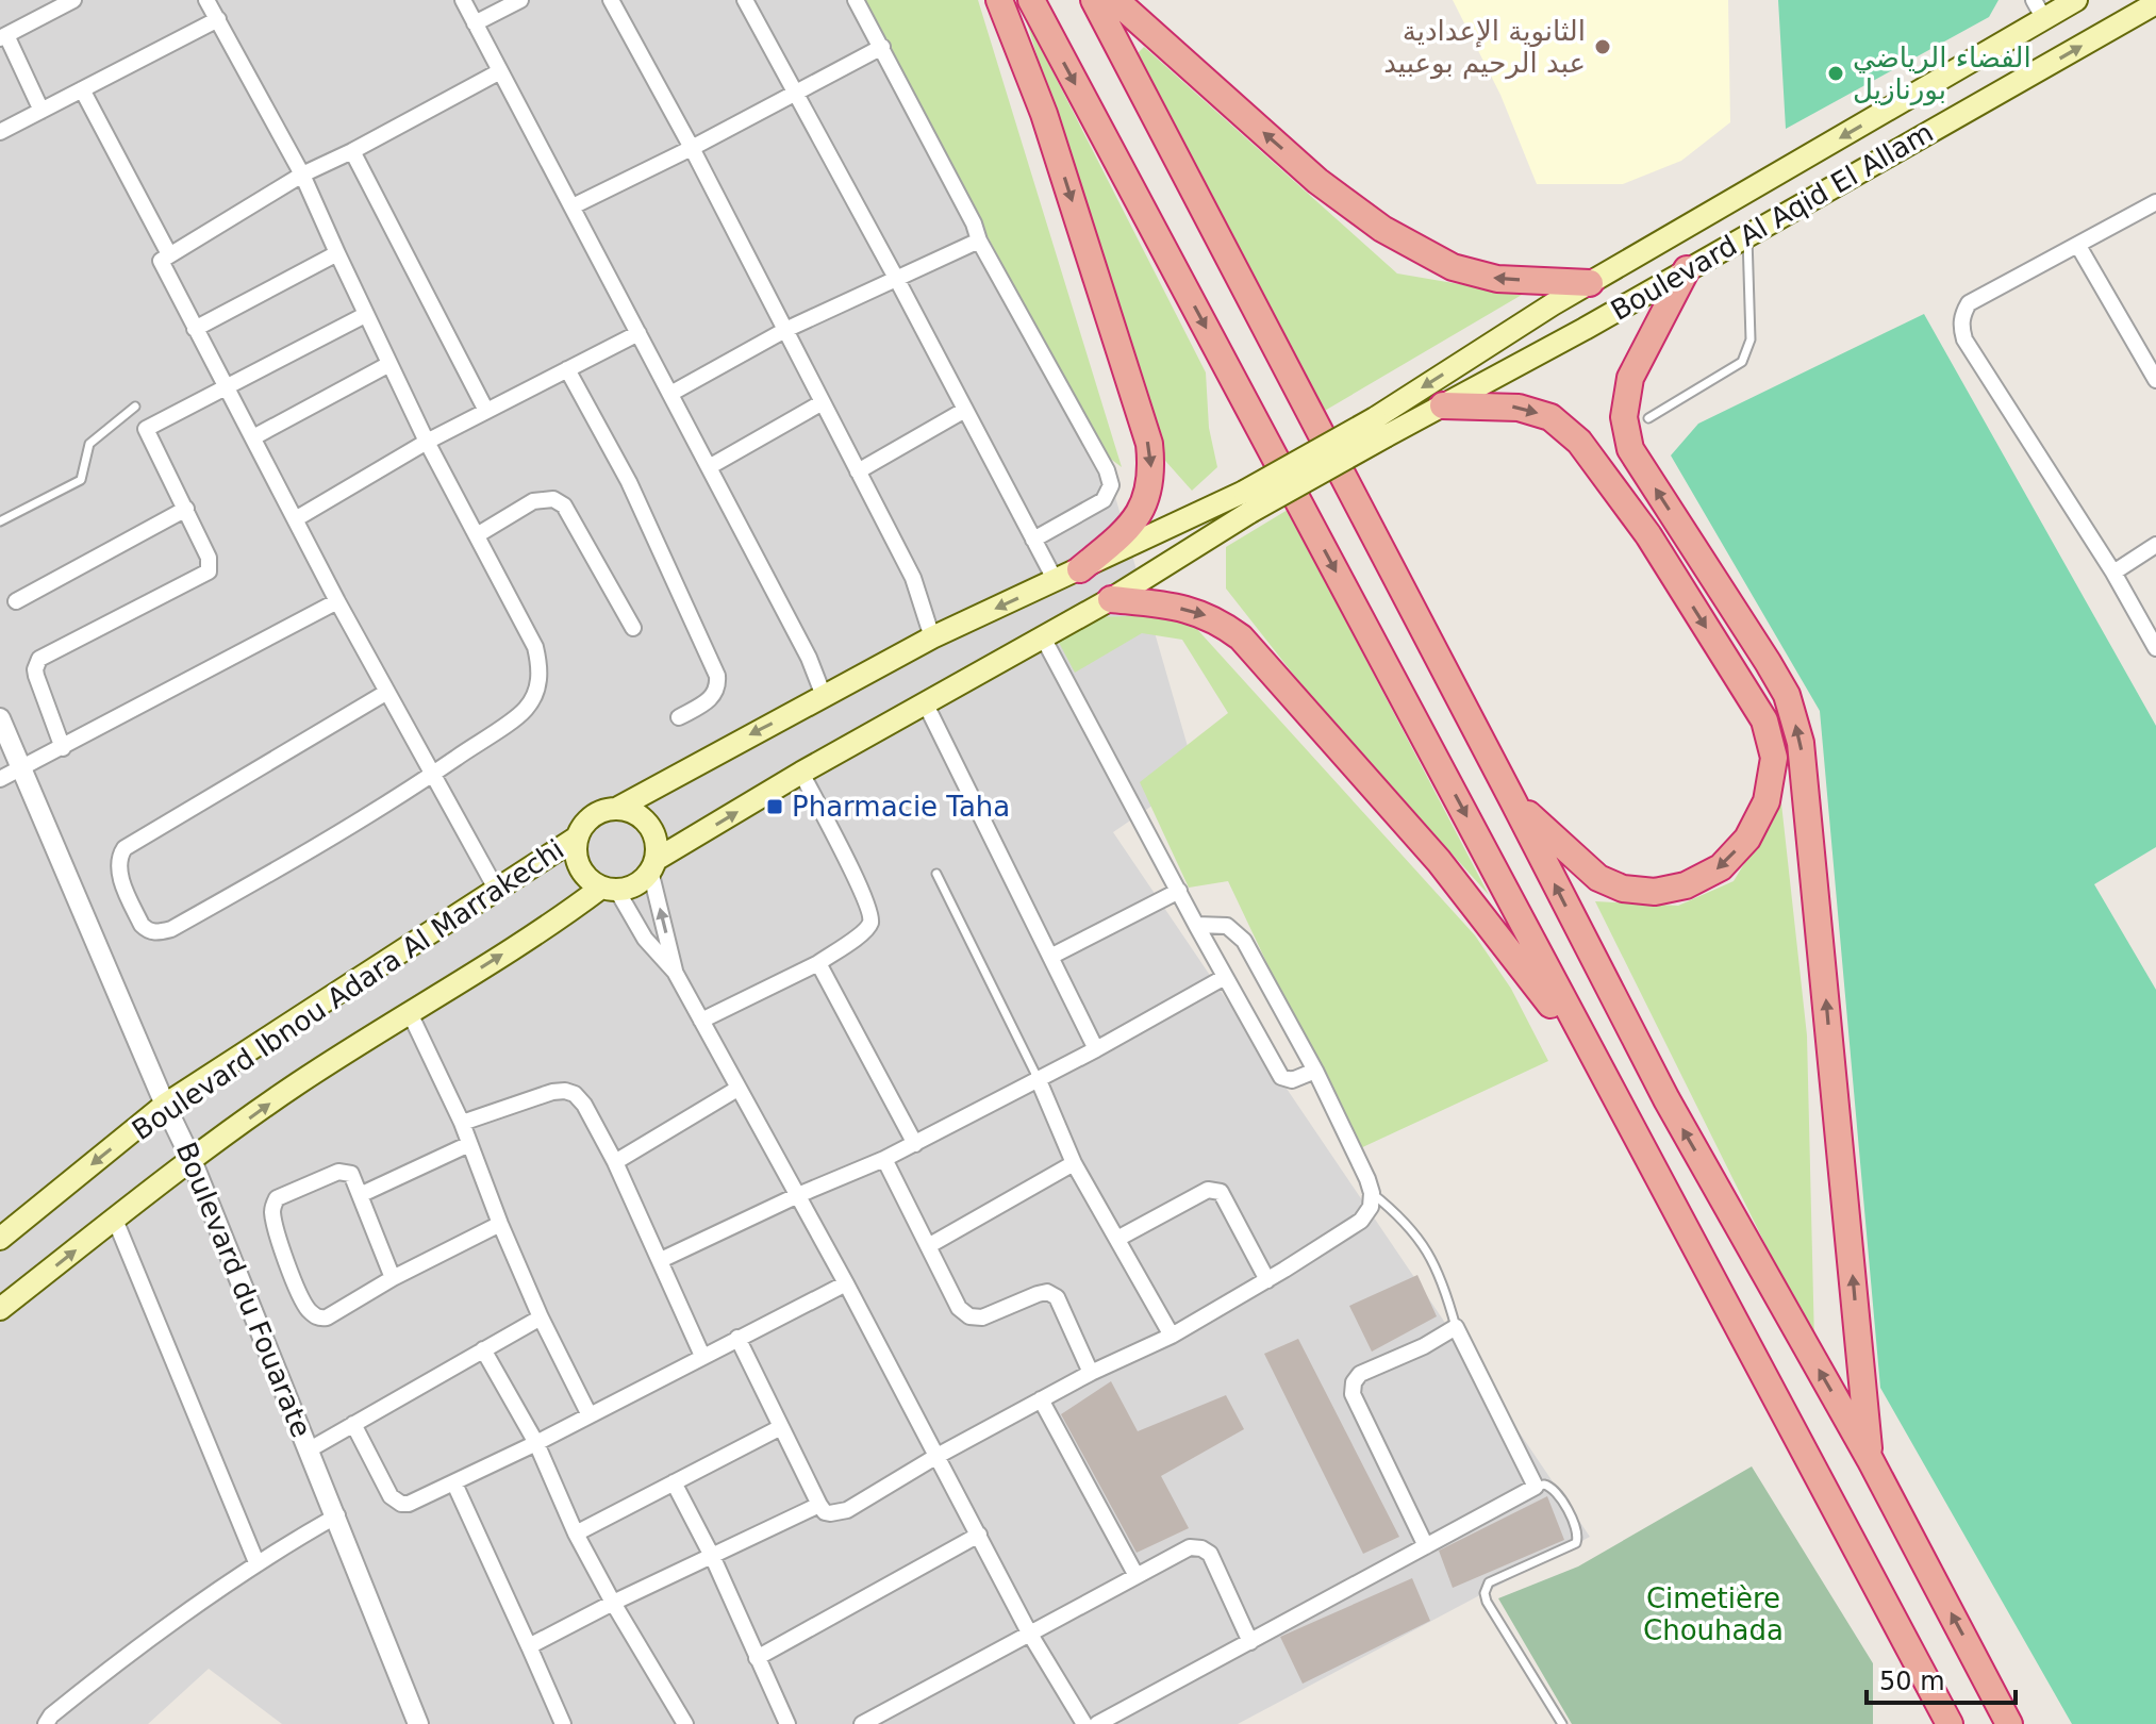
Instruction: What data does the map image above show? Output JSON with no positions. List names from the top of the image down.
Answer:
{
  "streets": {
    "main road": ["Boulevard Al Aqid El Allam", "Boulevard Ibnou Adara Al Marrakechi"],
    "street": ["Boulevard du Fouarate"]
  },
  "crossings": [
    ["Boulevard Ibnou Adara Al Marrakechi", "Boulevard du Fouarate"]
  ],
  "parks": ["Cimetière Chouhada"],
  "places": {
    "other": ["الثانوية الإعدادية عبد الرحيم بوعبيد", "الفضاء الرياضي بورنازيل"],
    "transit": ["Pharmacie Taha"]
  },
  "scale_bar": "50 m"
}
